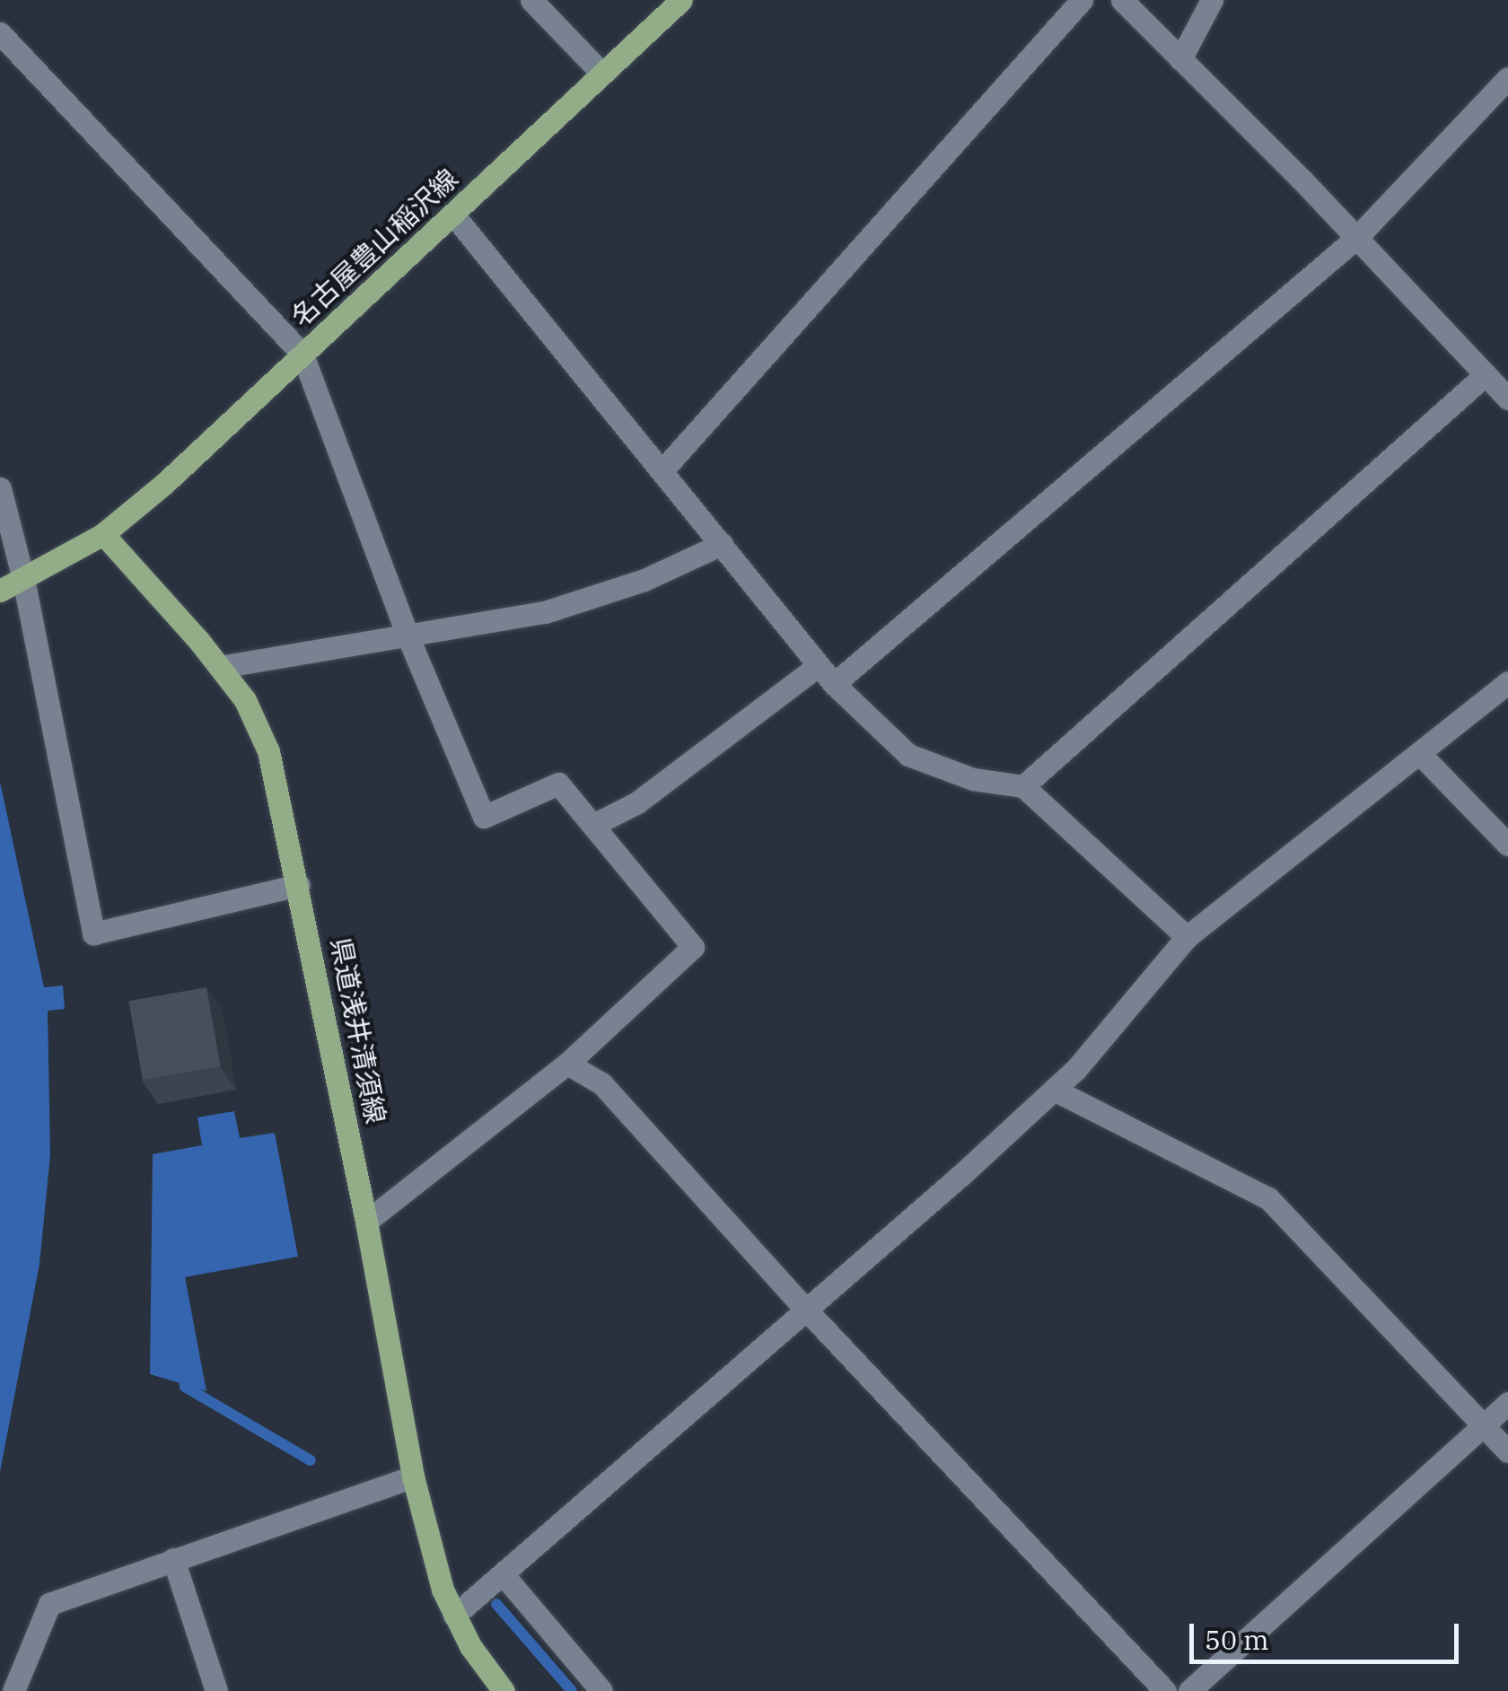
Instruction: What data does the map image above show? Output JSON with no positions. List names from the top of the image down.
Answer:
{
  "streets": {
    "main road": ["名古屋豊山稲沢線", "県道浅井清須線"]
  },
  "crossings": [
    ["名古屋豊山稲沢線", "県道浅井清須線"]
  ],
  "scale_bar": "50 m"
}
